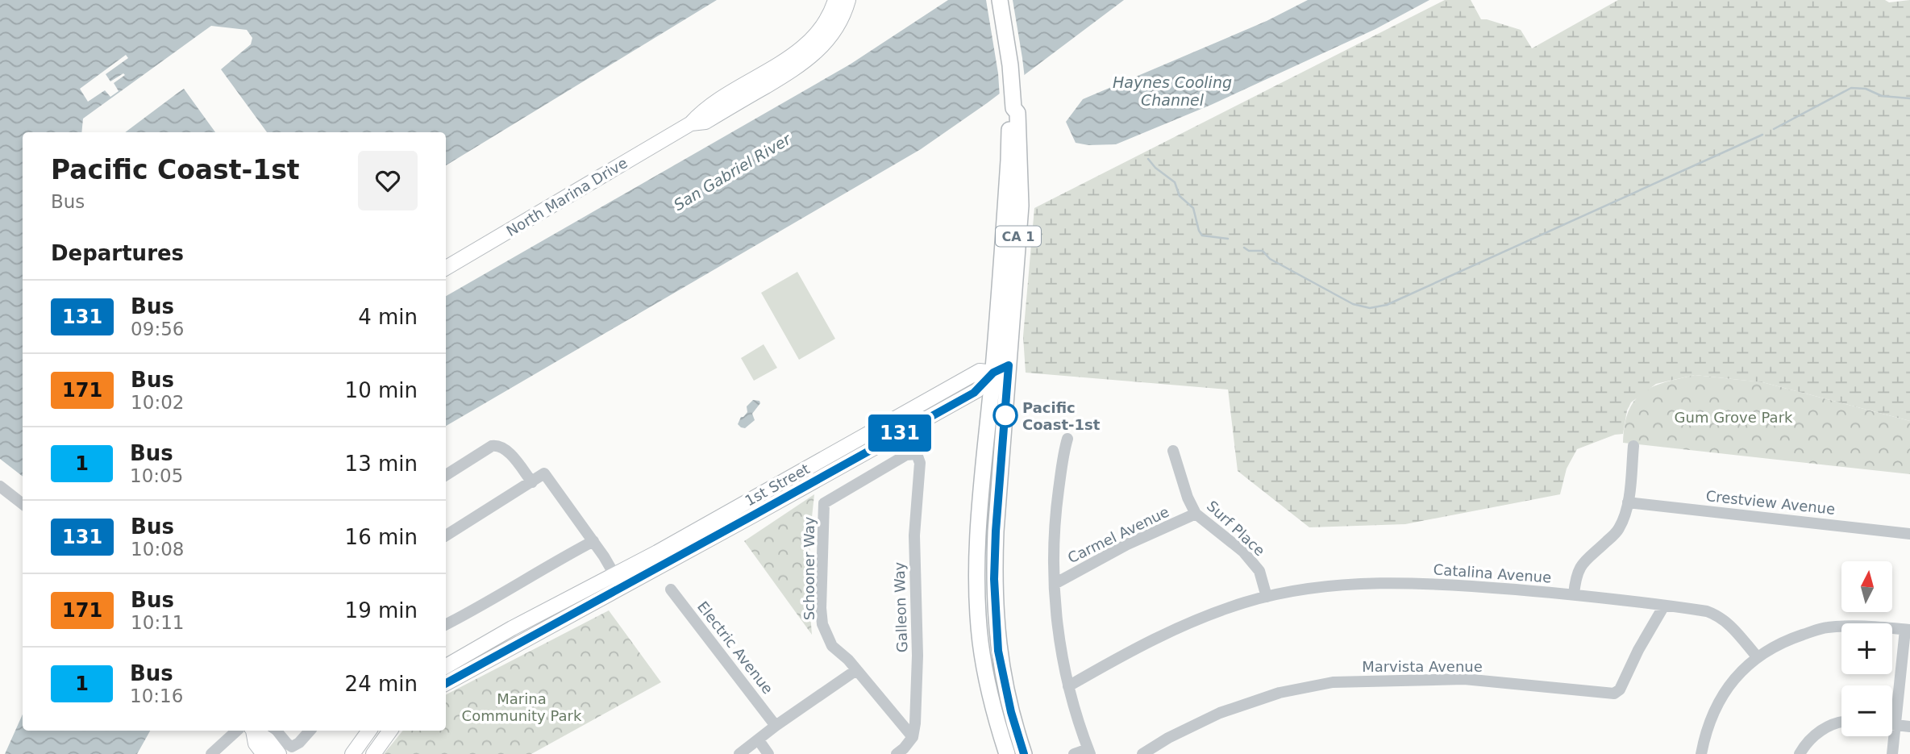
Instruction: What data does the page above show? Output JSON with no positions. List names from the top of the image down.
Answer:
{
  "streets": {
    "highway": ["CA 1"],
    "main road": ["North Marina Drive", "1st Street"],
    "street": [
      "Crestview Avenue",
      "Surf Place",
      "Carmel Avenue",
      "Schooner Way",
      "Catalina Avenue",
      "Galleon Way",
      "Electric Avenue",
      "Marvista Avenue"
    ]
  },
  "crossings": [
    ["CA 1", "1st Street"],
    ["Surf Place", "Carmel Avenue"],
    ["Surf Place", "Catalina Avenue"],
    ["Schooner Way", "Galleon Way"],
    ["Catalina Avenue", "Marvista Avenue"]
  ],
  "water": ["Haynes Cooling Channel", "San Gabriel River"],
  "parks": ["Gum Grove Park", "Marina Community Park"],
  "places": ["Pacific Coast-1st"],
  "lines": ["bus line 131"],
  "north": "top",
  "page": {
    "on_map": "131",
    "heading": [
      ["Pacific Coast-1st", "Bus"],
      "Departures"
    ],
    "list": [
      {
        "mark": "131",
        "name": "Bus",
        "note": "09:56",
        "value": "4 min"
      },
      {
        "mark": "171",
        "name": "Bus",
        "note": "10:02",
        "value": "10 min"
      },
      {
        "mark": "1",
        "name": "Bus",
        "note": "10:05",
        "value": "13 min"
      },
      {
        "mark": "131",
        "name": "Bus",
        "note": "10:08",
        "value": "16 min"
      },
      {
        "mark": "171",
        "name": "Bus",
        "note": "10:11",
        "value": "19 min"
      },
      {
        "mark": "1",
        "name": "Bus",
        "note": "10:16",
        "value": "24 min"
      }
    ],
    "map_buttons": ["+", "−"]
  }
}
